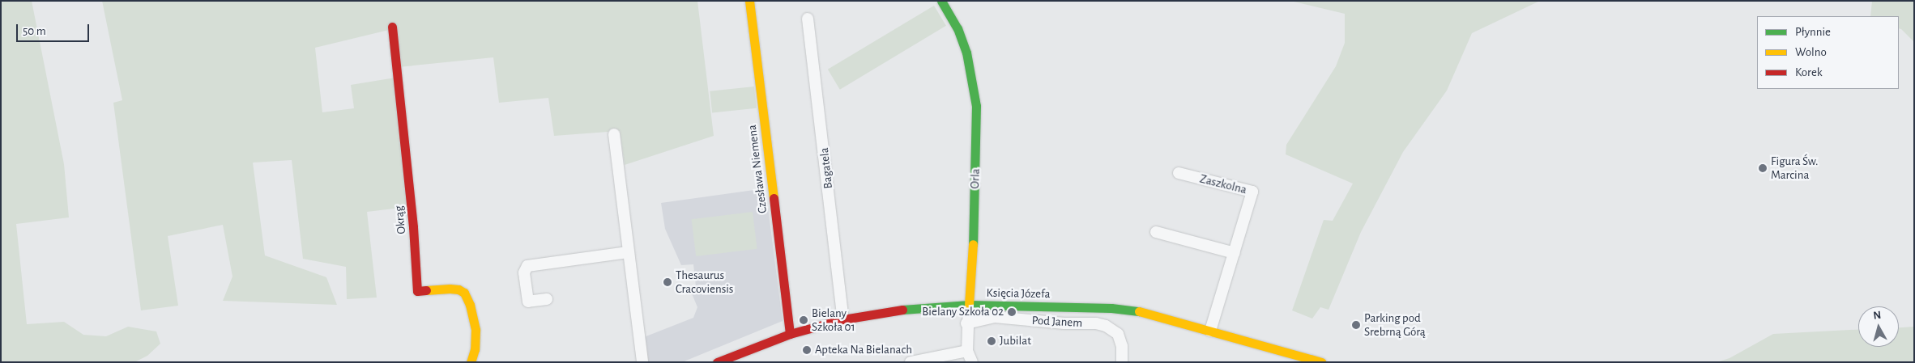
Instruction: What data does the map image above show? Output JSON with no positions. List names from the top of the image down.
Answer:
{
  "streets": {
    "street": [
      "Bagatela",
      "Czesława Niemena",
      "Orla",
      "Zaszkolna",
      "Okrąg",
      "Księcia Józefa",
      "Pod Janem"
    ]
  },
  "crossings": [
    ["Bagatela", "Księcia Józefa"],
    ["Czesława Niemena", "Księcia Józefa"],
    ["Orla", "Księcia Józefa"],
    ["Orla", "Pod Janem"],
    ["Zaszkolna", "Księcia Józefa"]
  ],
  "places": [
    "Figura Św. Marcina",
    "Thesaurus Cracoviensis",
    "Bielany Szkoła 02",
    "Bielany Szkoła 01",
    "Parking pod Srebrną Górą",
    "Jubilat",
    "Apteka Na Bielanach"
  ],
  "legend": ["Płynnie", "Wolno", "Korek"],
  "scale_bar": "50 m",
  "north": "top"
}
